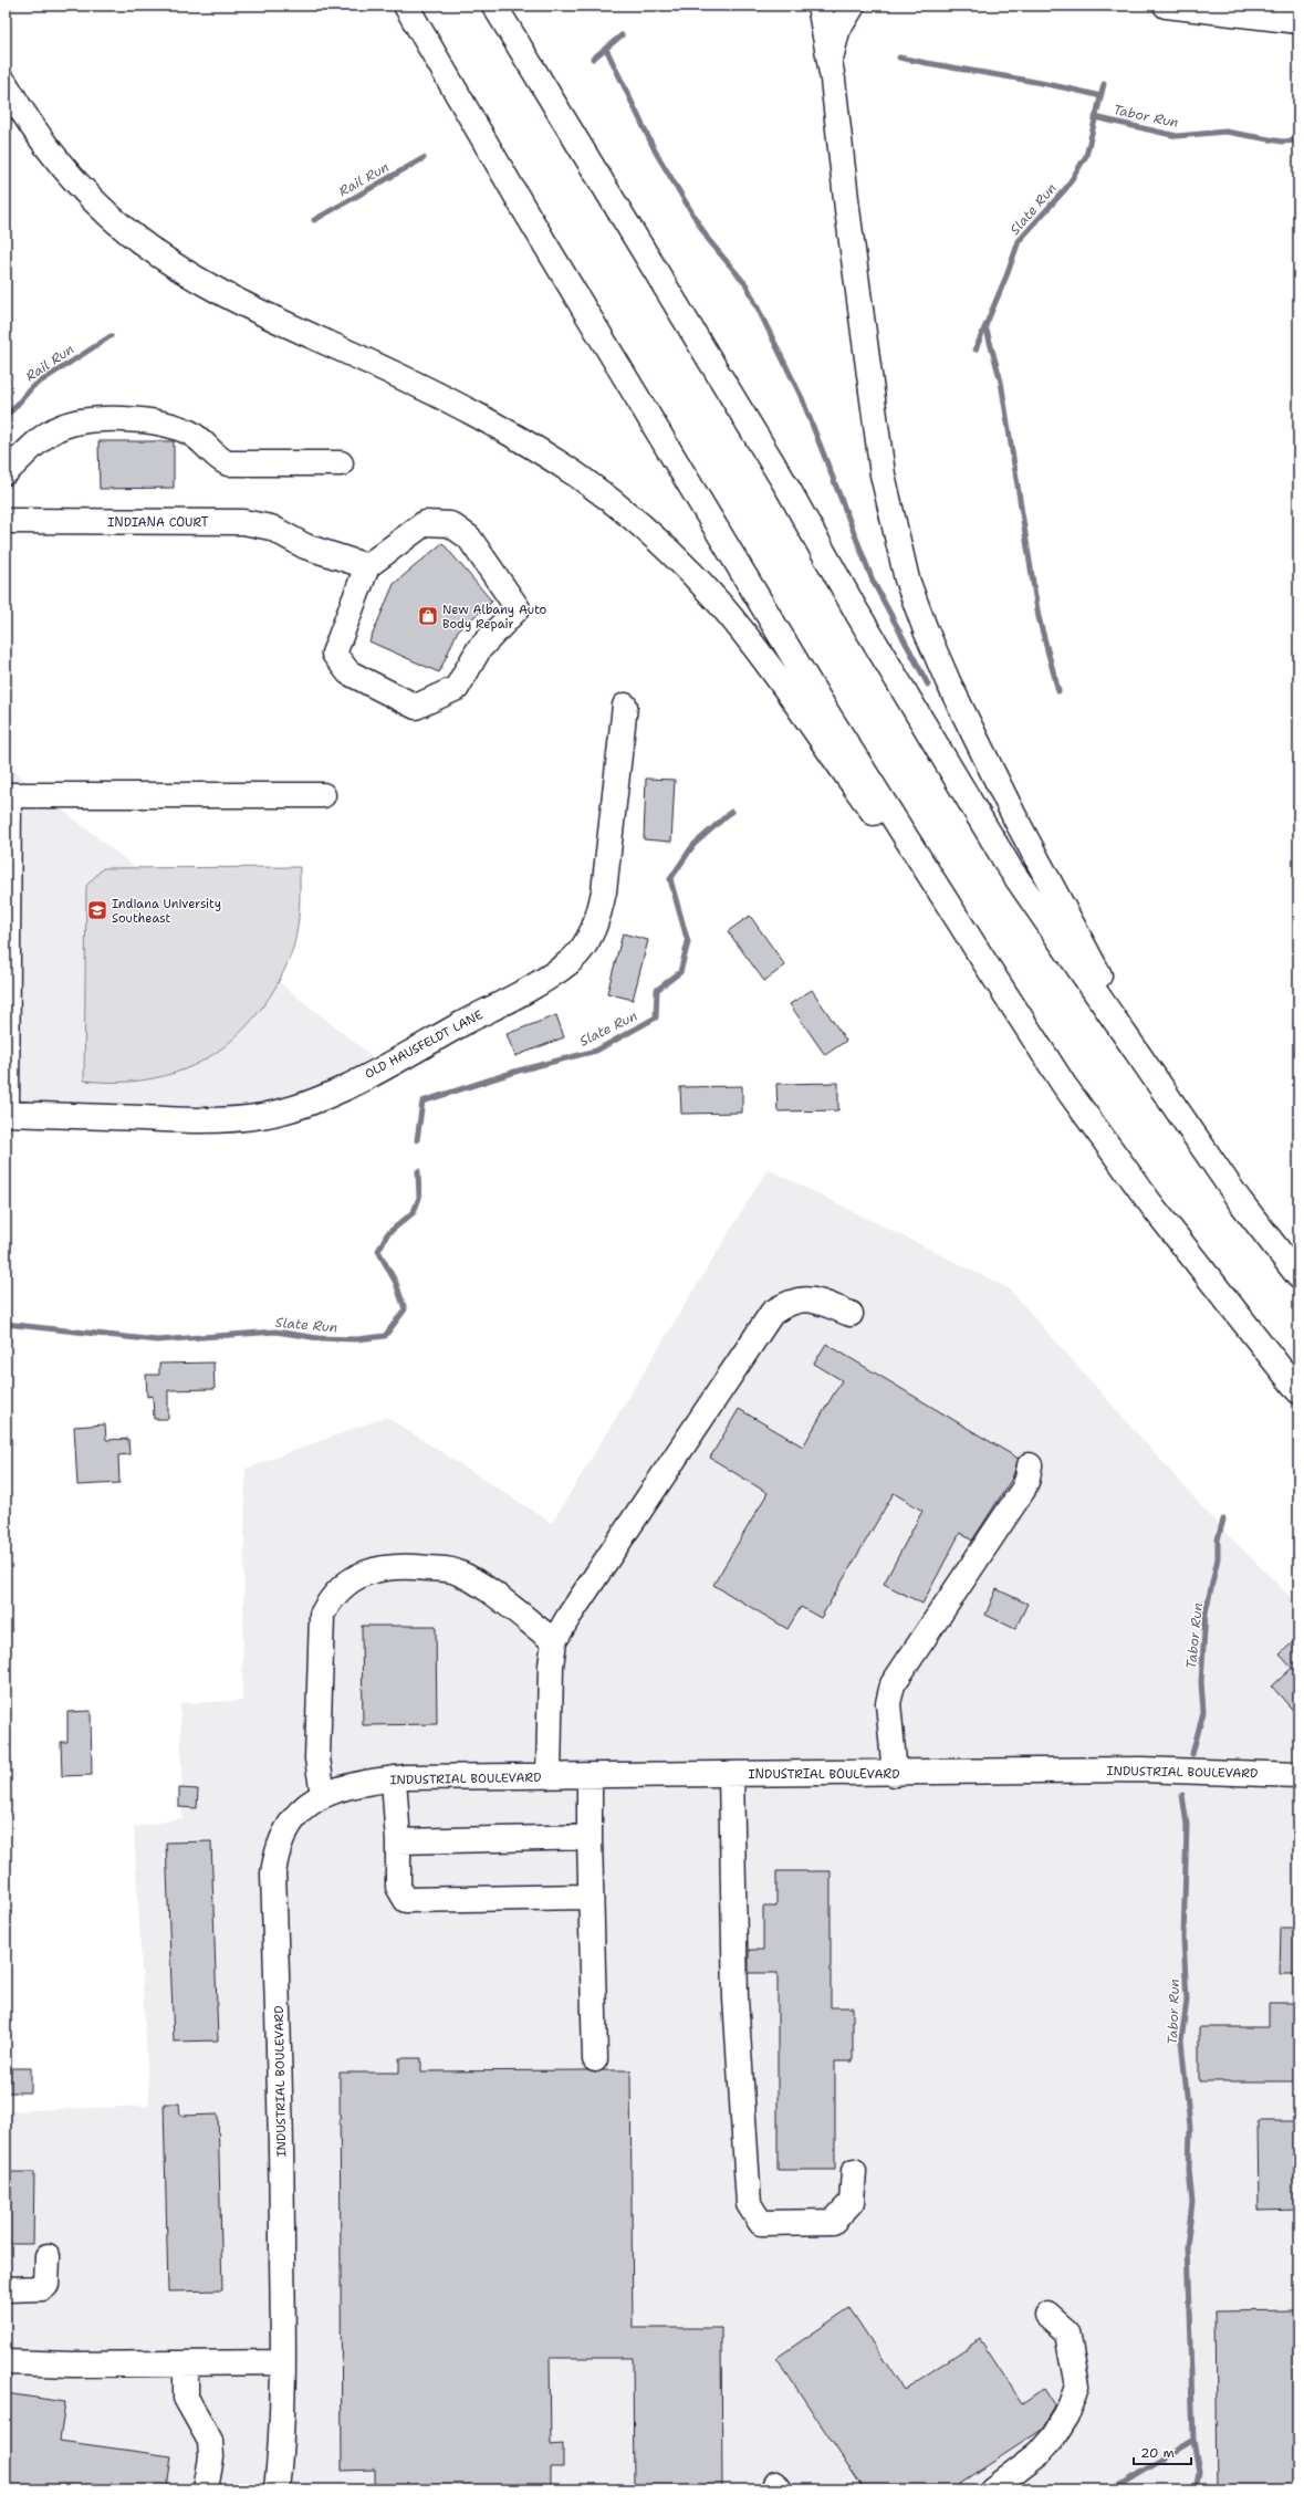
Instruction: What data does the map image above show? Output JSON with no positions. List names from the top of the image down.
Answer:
{
  "streets": {
    "main road": ["INDIANA COURT", "OLD HAUSFELDT LANE", "INDUSTRIAL BOULEVARD"]
  },
  "water": ["Tabor Run", "Rail Run", "Slate Run"],
  "places": {
    "shop": ["New Albany Auto Body Repair"],
    "school or university": ["Indiana University Southeast"]
  },
  "scale_bar": "20 m"
}
